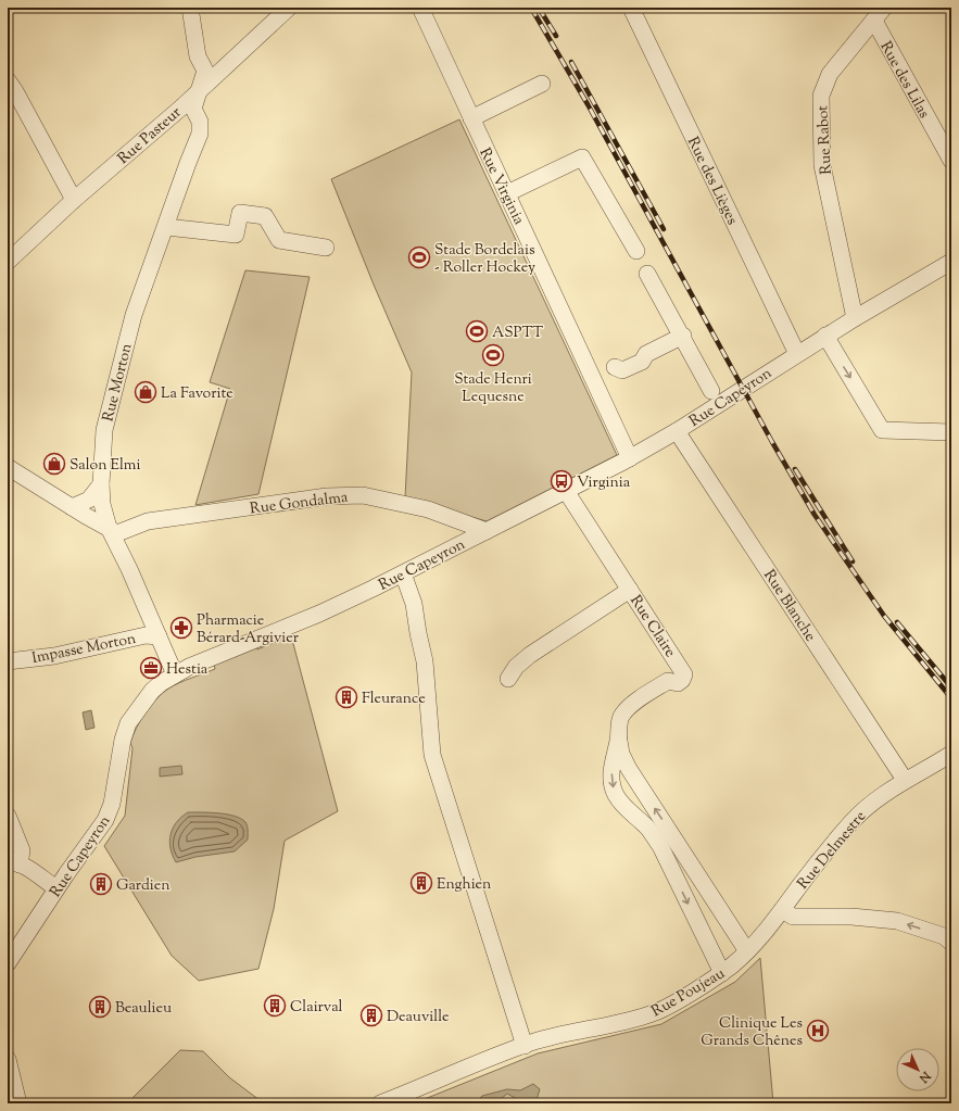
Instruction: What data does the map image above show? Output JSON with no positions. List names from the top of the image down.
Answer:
{
  "streets": {
    "street": [
      "Rue des Lilas",
      "Rue Pasteur",
      "Rue Rabot",
      "Rue des Lièges",
      "Rue Virginia",
      "Rue Morton",
      "Rue Capeyron",
      "Rue Gondalma",
      "Rue Blanche",
      "Rue Claire",
      "Impasse Morton",
      "Rue Delmestre",
      "Rue Poujeau"
    ]
  },
  "crossings": [
    ["Rue des Lilas", "Rue Rabot"],
    ["Rue Pasteur", "Rue Morton"],
    ["Rue Rabot", "Rue Capeyron"],
    ["Rue des Lièges", "Rue Capeyron"],
    ["Rue Virginia", "Rue Capeyron"],
    ["Rue Morton", "Rue Capeyron"],
    ["Rue Morton", "Rue Gondalma"],
    ["Rue Morton", "Impasse Morton"],
    ["Rue Capeyron", "Rue Gondalma"],
    ["Rue Capeyron", "Rue Blanche"],
    ["Rue Capeyron", "Rue Claire"],
    ["Rue Blanche", "Rue Delmestre"],
    ["Rue Claire", "Rue Poujeau"],
    ["Rue Delmestre", "Rue Poujeau"]
  ],
  "places": {
    "sports": ["Stade Bordelais - Roller Hockey", "ASPTT", "Stade Henri Lequesne"],
    "shop": ["La Favorite", "Salon Elmi"],
    "bus stop": ["Virginia"],
    "pharmacy": ["Pharmacie Bérard-Argivier"],
    "office": ["Hestia"],
    "building": [
      "Fleurance",
      "Enghien",
      "Gardien",
      "Clairval",
      "Beaulieu",
      "Deauville"
    ],
    "hospital": ["Clinique Les Grands Chênes"]
  },
  "north": "bottom right"
}
